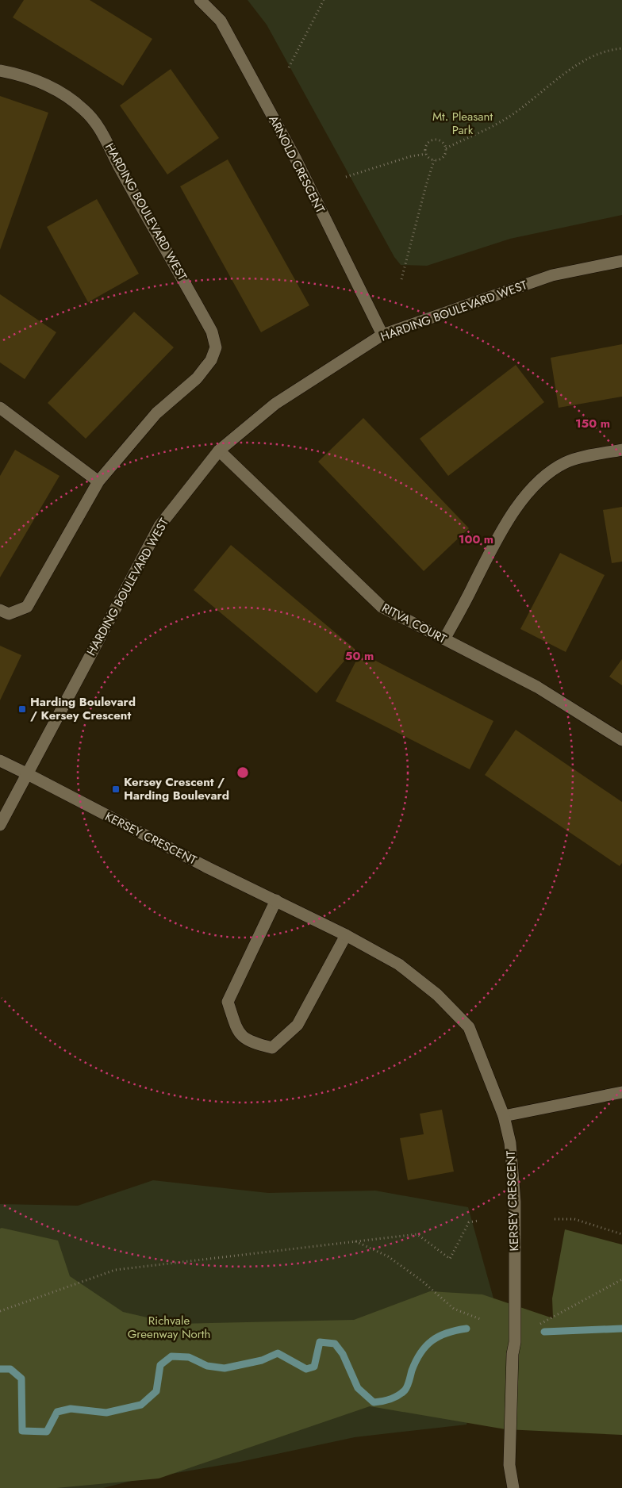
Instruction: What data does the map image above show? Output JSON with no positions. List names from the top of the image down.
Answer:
{
  "streets": {
    "street": [
      "ARNOLD CRESCENT",
      "HARDING BOULEVARD WEST",
      "RITVA COURT",
      "KERSEY CRESCENT"
    ]
  },
  "crossings": [
    ["ARNOLD CRESCENT", "HARDING BOULEVARD WEST"],
    ["HARDING BOULEVARD WEST", "RITVA COURT"],
    ["HARDING BOULEVARD WEST", "KERSEY CRESCENT"]
  ],
  "parks": ["Mt. Pleasant Park", "Richvale Greenway North"],
  "places": {
    "transit": ["Harding Boulevard / Kersey Crescent", "Kersey Crescent / Harding Boulevard"]
  },
  "rings": ["150 m", "100 m", "50 m"]
}
